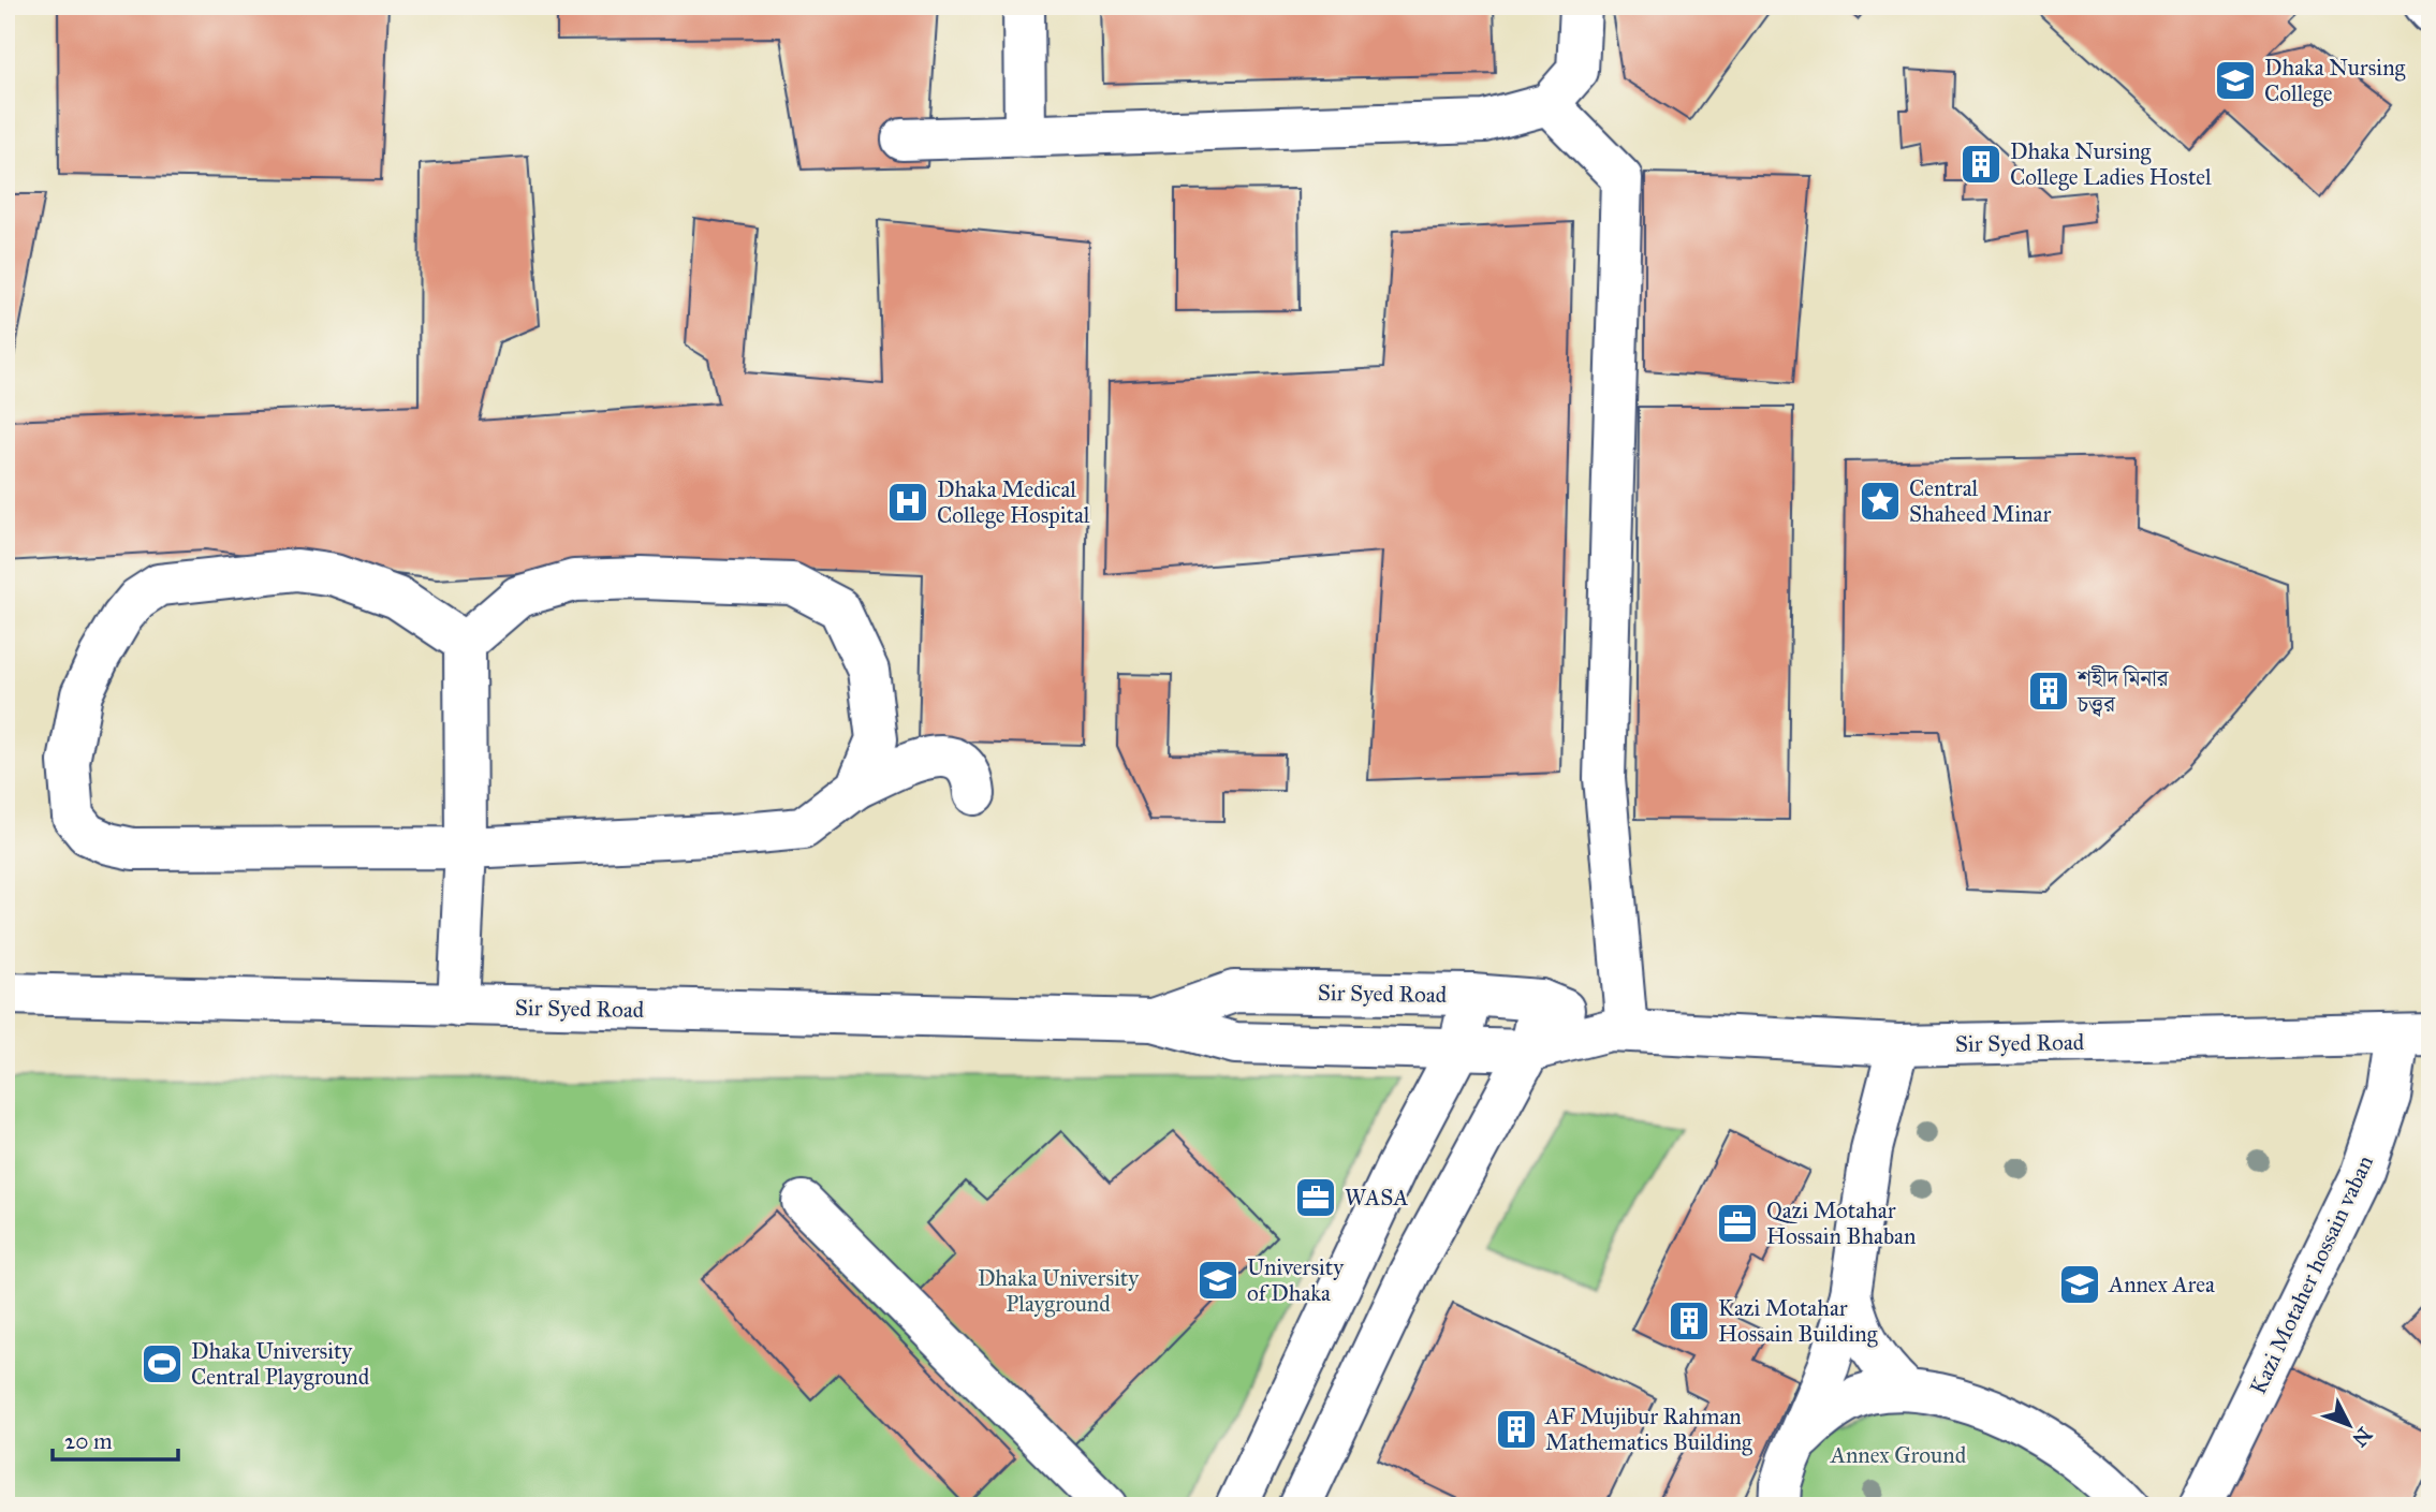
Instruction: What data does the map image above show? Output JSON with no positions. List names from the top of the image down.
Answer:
{
  "streets": {
    "main road": ["Sir Syed Road", "Kazi Motaher hossain vaban"]
  },
  "crossings": [
    ["Sir Syed Road", "Kazi Motaher hossain vaban"]
  ],
  "parks": ["Dhaka University Playground", "Annex Ground"],
  "places": {
    "school or university": ["Dhaka Nursing College", "University of Dhaka", "Annex Area"],
    "building": [
      "Dhaka Nursing College Ladies Hostel",
      "শহীদ মিনার চত্ত্বর",
      "Kazi Motahar Hossain Building",
      "AF Mujibur Rahman Mathematics Building"
    ],
    "place": ["Central Shaheed Minar"],
    "hospital": ["Dhaka Medical College Hospital"],
    "office": ["WASA", "Qazi Motahar Hossain Bhaban"],
    "sports": ["Dhaka University Central Playground"]
  },
  "scale_bar": "20 m",
  "north": "bottom right"
}
